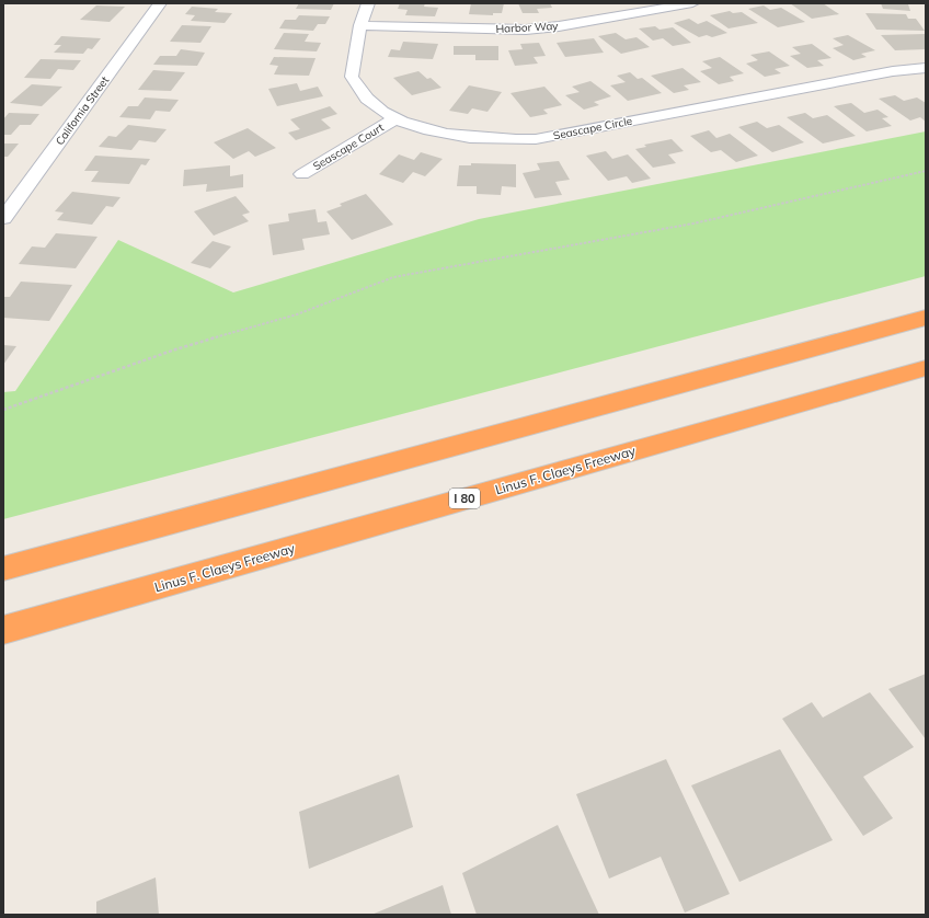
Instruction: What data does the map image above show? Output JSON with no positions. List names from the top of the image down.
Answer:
{
  "streets": {
    "highway": ["Linus F. Claeys Freeway", "I 80"],
    "street": [
      "Harbor Way",
      "California Street",
      "Seascape Circle",
      "Seascape Court"
    ]
  },
  "crossings": [
    ["Harbor Way", "Seascape Circle"],
    ["Seascape Circle", "Seascape Court"]
  ]
}
